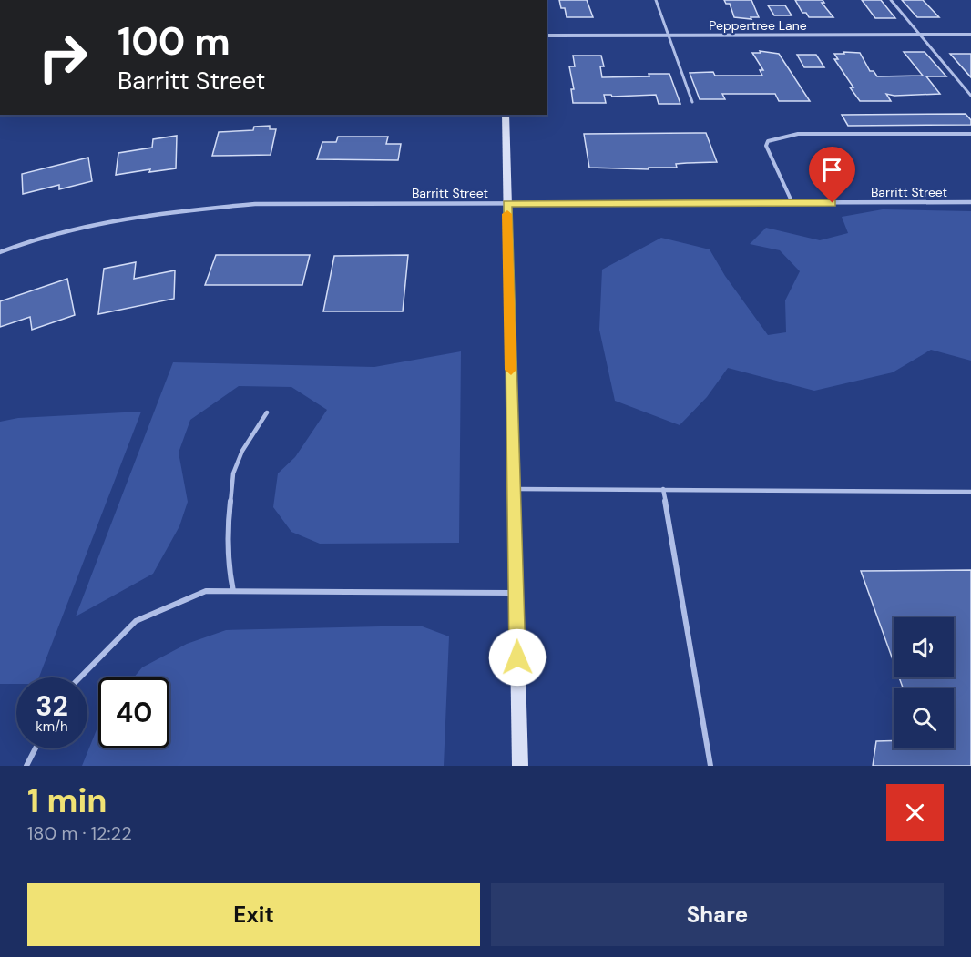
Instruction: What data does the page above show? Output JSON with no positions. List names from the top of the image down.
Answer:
{
  "streets": {
    "street": ["Peppertree Lane", "Barritt Street"]
  },
  "page": {
    "turn": ["100 m", "Barritt Street"],
    "speed": "32 km/h",
    "limit": "40",
    "heading": ["1 min", "180 m · 12:22"],
    "buttons": ["Exit", "Share"]
  }
}
